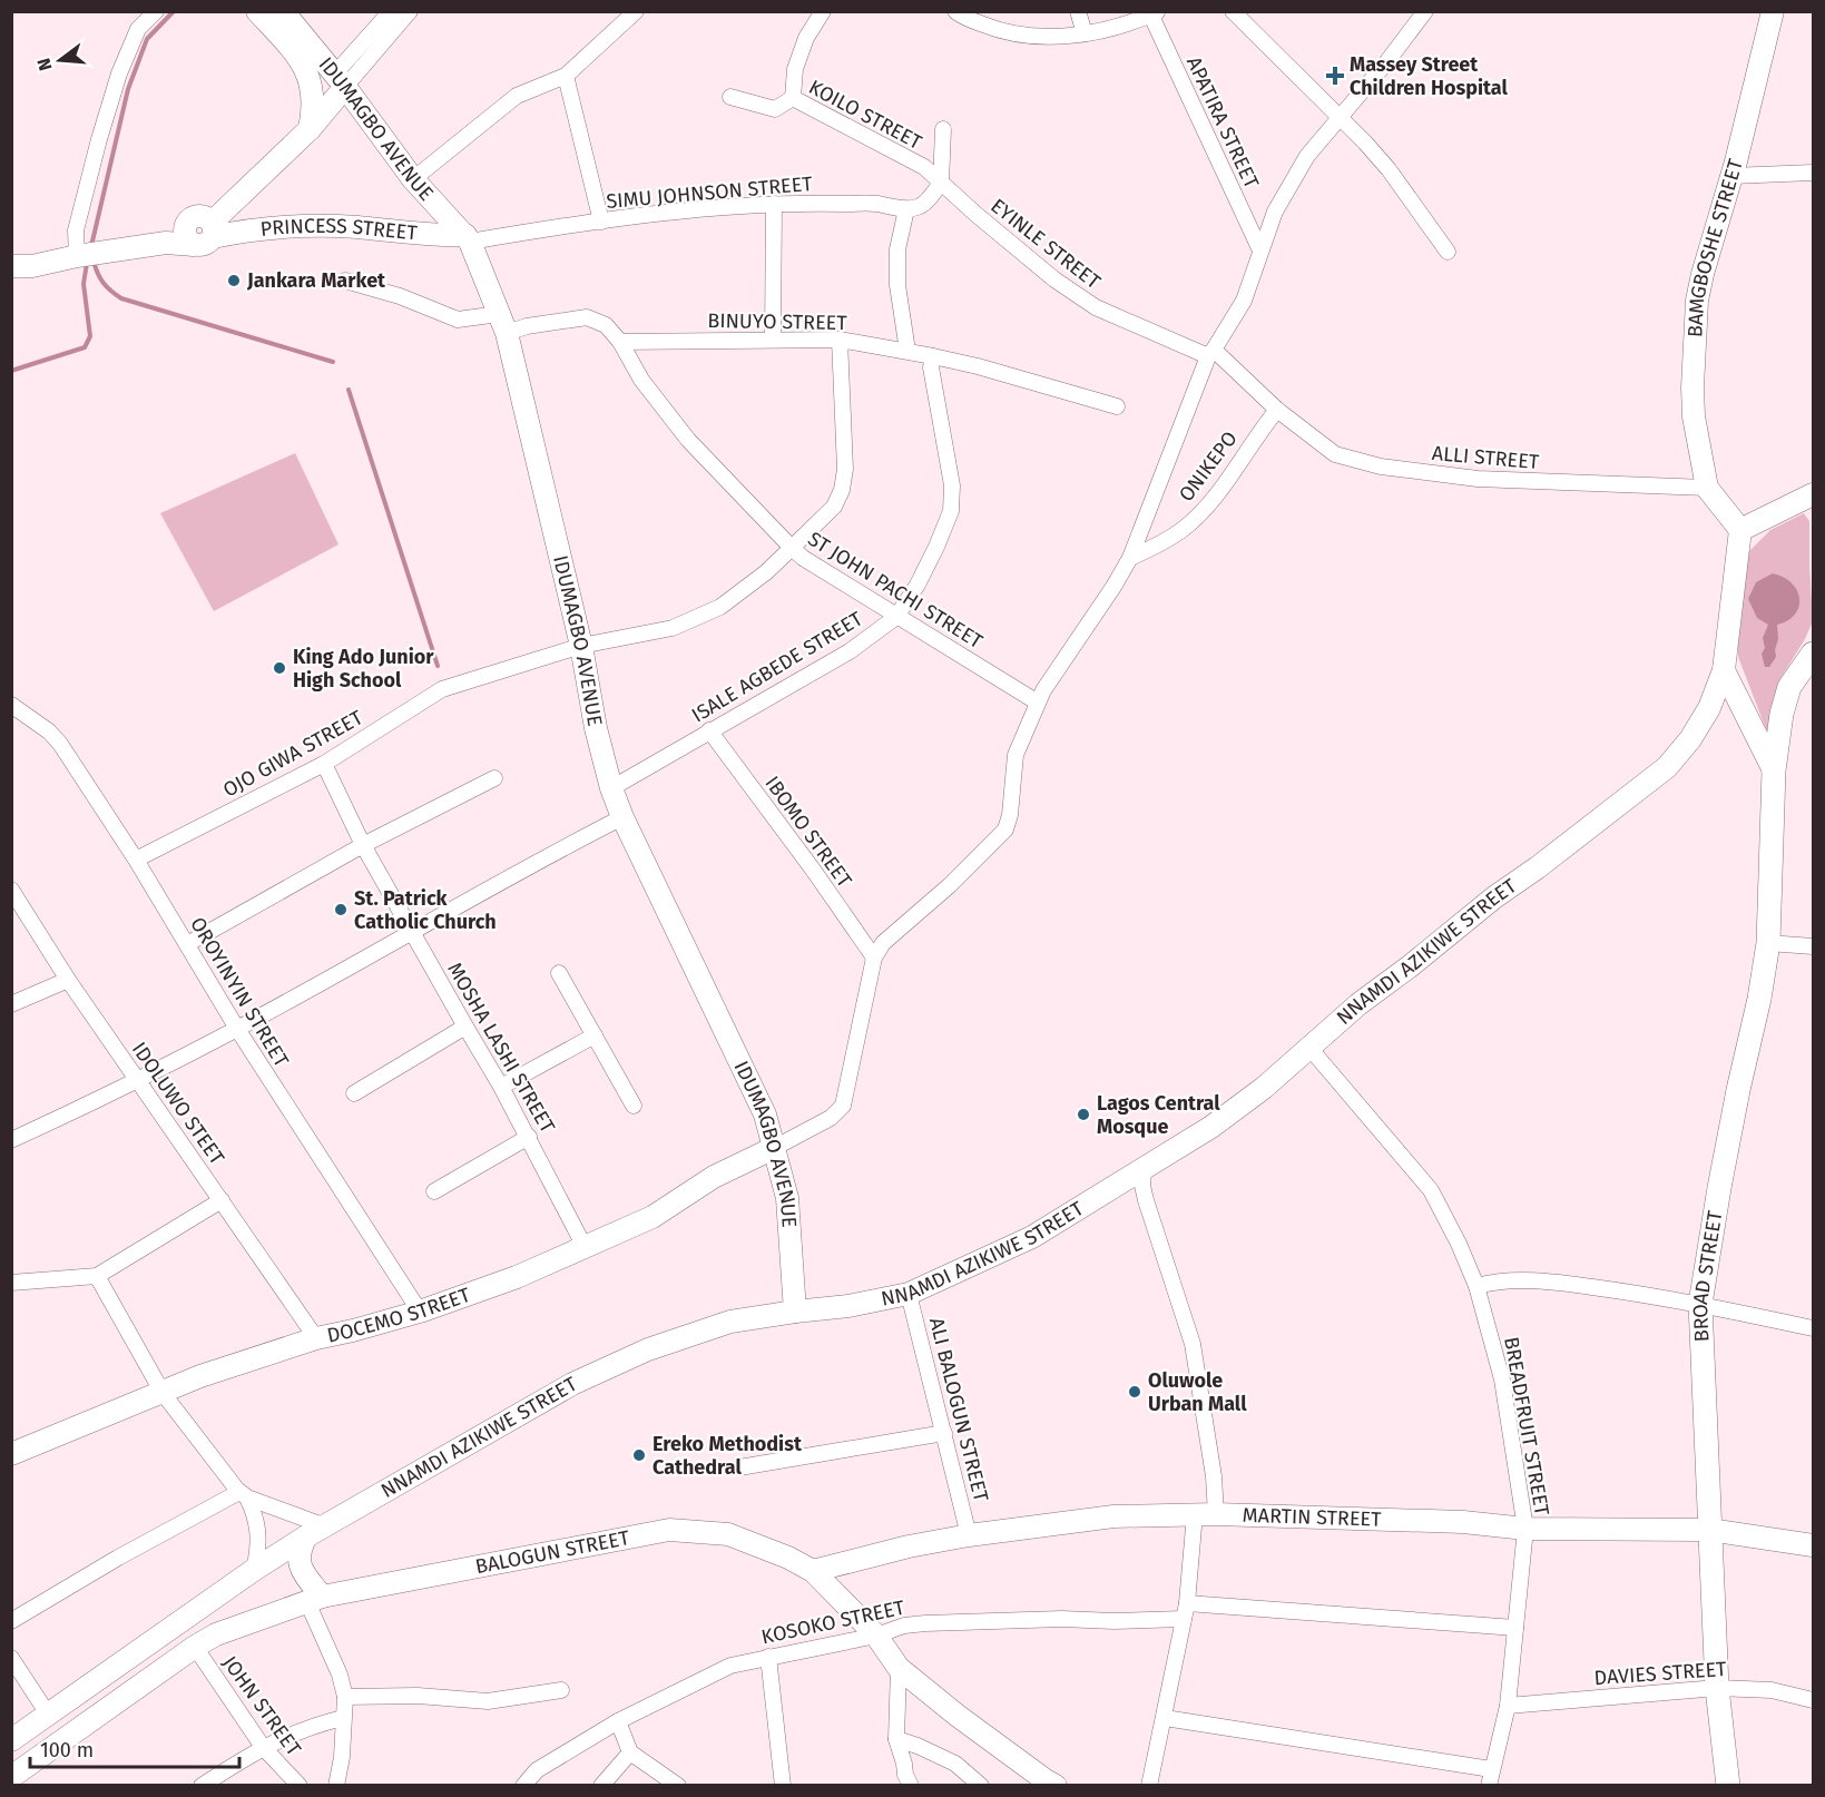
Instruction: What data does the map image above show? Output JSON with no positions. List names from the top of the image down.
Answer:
{
  "streets": {
    "main road": [
      "IDUMAGBO AVENUE",
      "PRINCESS STREET",
      "BAMGBOSHE STREET",
      "NNAMDI AZIKIWE STREET",
      "BROAD STREET",
      "DOCEMO STREET",
      "MARTIN STREET",
      "BALOGUN STREET"
    ],
    "street": [
      "KOILO STREET",
      "APATIRA STREET",
      "SIMU JOHNSON STREET",
      "EYINLE STREET",
      "BINUYO STREET",
      "ALLI STREET",
      "ONIKEPO",
      "ST JOHN PACHI STREET",
      "ISALE AGBEDE STREET",
      "OJO GIWA STREET",
      "IBOMO STREET",
      "OROYINYIN STREET",
      "MOSHA LASHI STREET",
      "IDOLUWO STEET",
      "ALI BALOGUN STREET",
      "BREADFRUIT STREET",
      "KOSOKO STREET",
      "DAVIES STREET",
      "JOHN STREET"
    ]
  },
  "crossings": [
    ["KOILO STREET", "EYINLE STREET"],
    ["IDUMAGBO AVENUE", "SIMU JOHNSON STREET"],
    ["IDUMAGBO AVENUE", "PRINCESS STREET"],
    ["IDUMAGBO AVENUE", "ST JOHN PACHI STREET"],
    ["IDUMAGBO AVENUE", "ISALE AGBEDE STREET"],
    ["IDUMAGBO AVENUE", "OJO GIWA STREET"],
    ["IDUMAGBO AVENUE", "NNAMDI AZIKIWE STREET"],
    ["IDUMAGBO AVENUE", "DOCEMO STREET"],
    ["SIMU JOHNSON STREET", "PRINCESS STREET"],
    ["EYINLE STREET", "ALLI STREET"],
    ["EYINLE STREET", "ONIKEPO"],
    ["BAMGBOSHE STREET", "ALLI STREET"],
    ["BINUYO STREET", "ST JOHN PACHI STREET"],
    ["BINUYO STREET", "ISALE AGBEDE STREET"],
    ["BINUYO STREET", "OJO GIWA STREET"],
    ["ALLI STREET", "ONIKEPO"],
    ["ST JOHN PACHI STREET", "ISALE AGBEDE STREET"],
    ["ST JOHN PACHI STREET", "OJO GIWA STREET"],
    ["ISALE AGBEDE STREET", "IBOMO STREET"],
    ["OJO GIWA STREET", "OROYINYIN STREET"],
    ["OJO GIWA STREET", "MOSHA LASHI STREET"],
    ["NNAMDI AZIKIWE STREET", "BROAD STREET"],
    ["NNAMDI AZIKIWE STREET", "ALI BALOGUN STREET"],
    ["NNAMDI AZIKIWE STREET", "BREADFRUIT STREET"],
    ["OROYINYIN STREET", "DOCEMO STREET"],
    ["MOSHA LASHI STREET", "DOCEMO STREET"],
    ["IDOLUWO STEET", "DOCEMO STREET"],
    ["BROAD STREET", "MARTIN STREET"],
    ["BROAD STREET", "DAVIES STREET"],
    ["ALI BALOGUN STREET", "MARTIN STREET"],
    ["BREADFRUIT STREET", "MARTIN STREET"],
    ["BREADFRUIT STREET", "DAVIES STREET"],
    ["MARTIN STREET", "BALOGUN STREET"],
    ["BALOGUN STREET", "KOSOKO STREET"],
    ["BALOGUN STREET", "JOHN STREET"]
  ],
  "places": {
    "health": ["Massey Street Children Hospital"],
    "other": [
      "Jankara Market",
      "King Ado Junior High School",
      "St. Patrick Catholic Church",
      "Lagos Central Mosque",
      "Oluwole Urban Mall",
      "Ereko Methodist Cathedral"
    ]
  },
  "scale_bar": "100 m",
  "north": "left"
}
